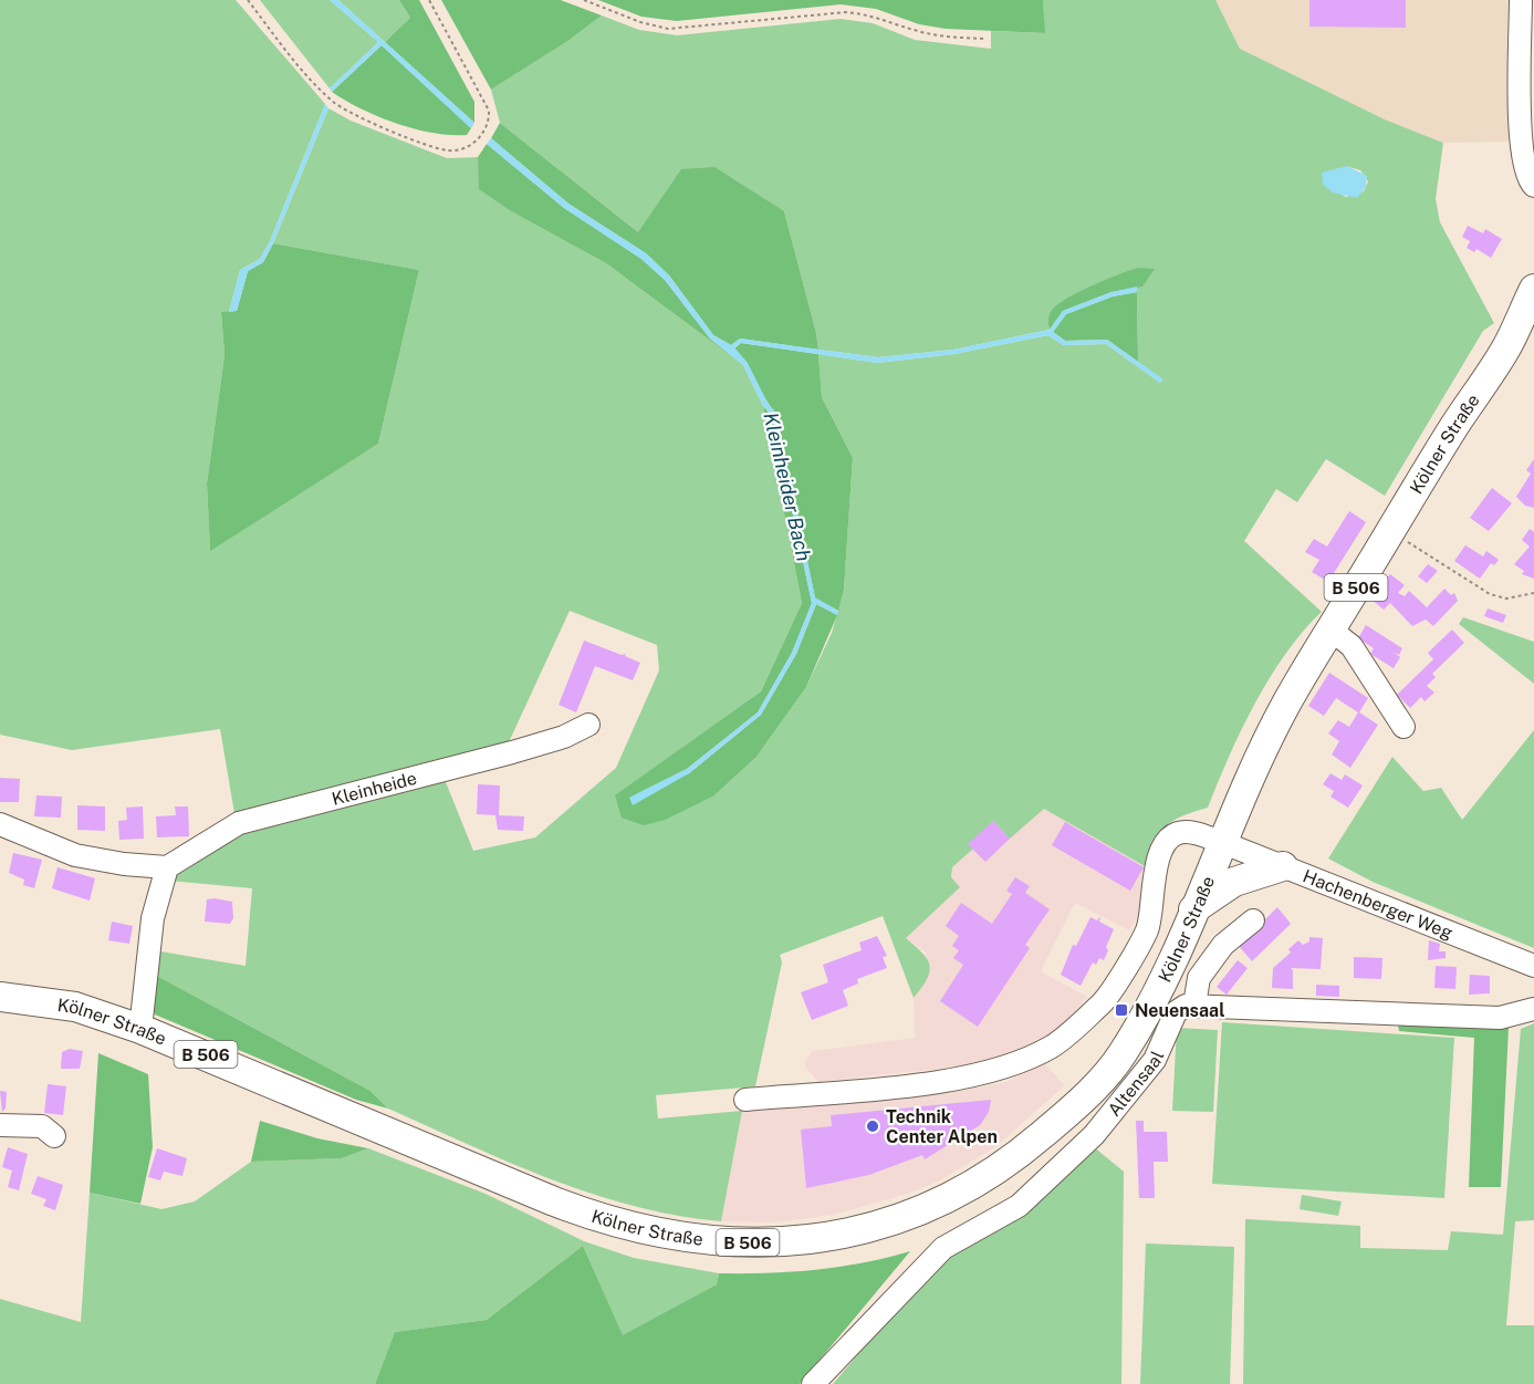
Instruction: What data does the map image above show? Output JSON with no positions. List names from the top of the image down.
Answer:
{
  "streets": {
    "main road": ["Kölner Straße", "B 506"],
    "street": ["Kleinheide", "Hachenberger Weg", "Altensaal"]
  },
  "crossings": [
    ["Kölner Straße", "Hachenberger Weg"]
  ],
  "water": ["Kleinheider Bach"],
  "places": {
    "transit": ["Neuensaal"],
    "other": ["Technik Center Alpen"]
  }
}
